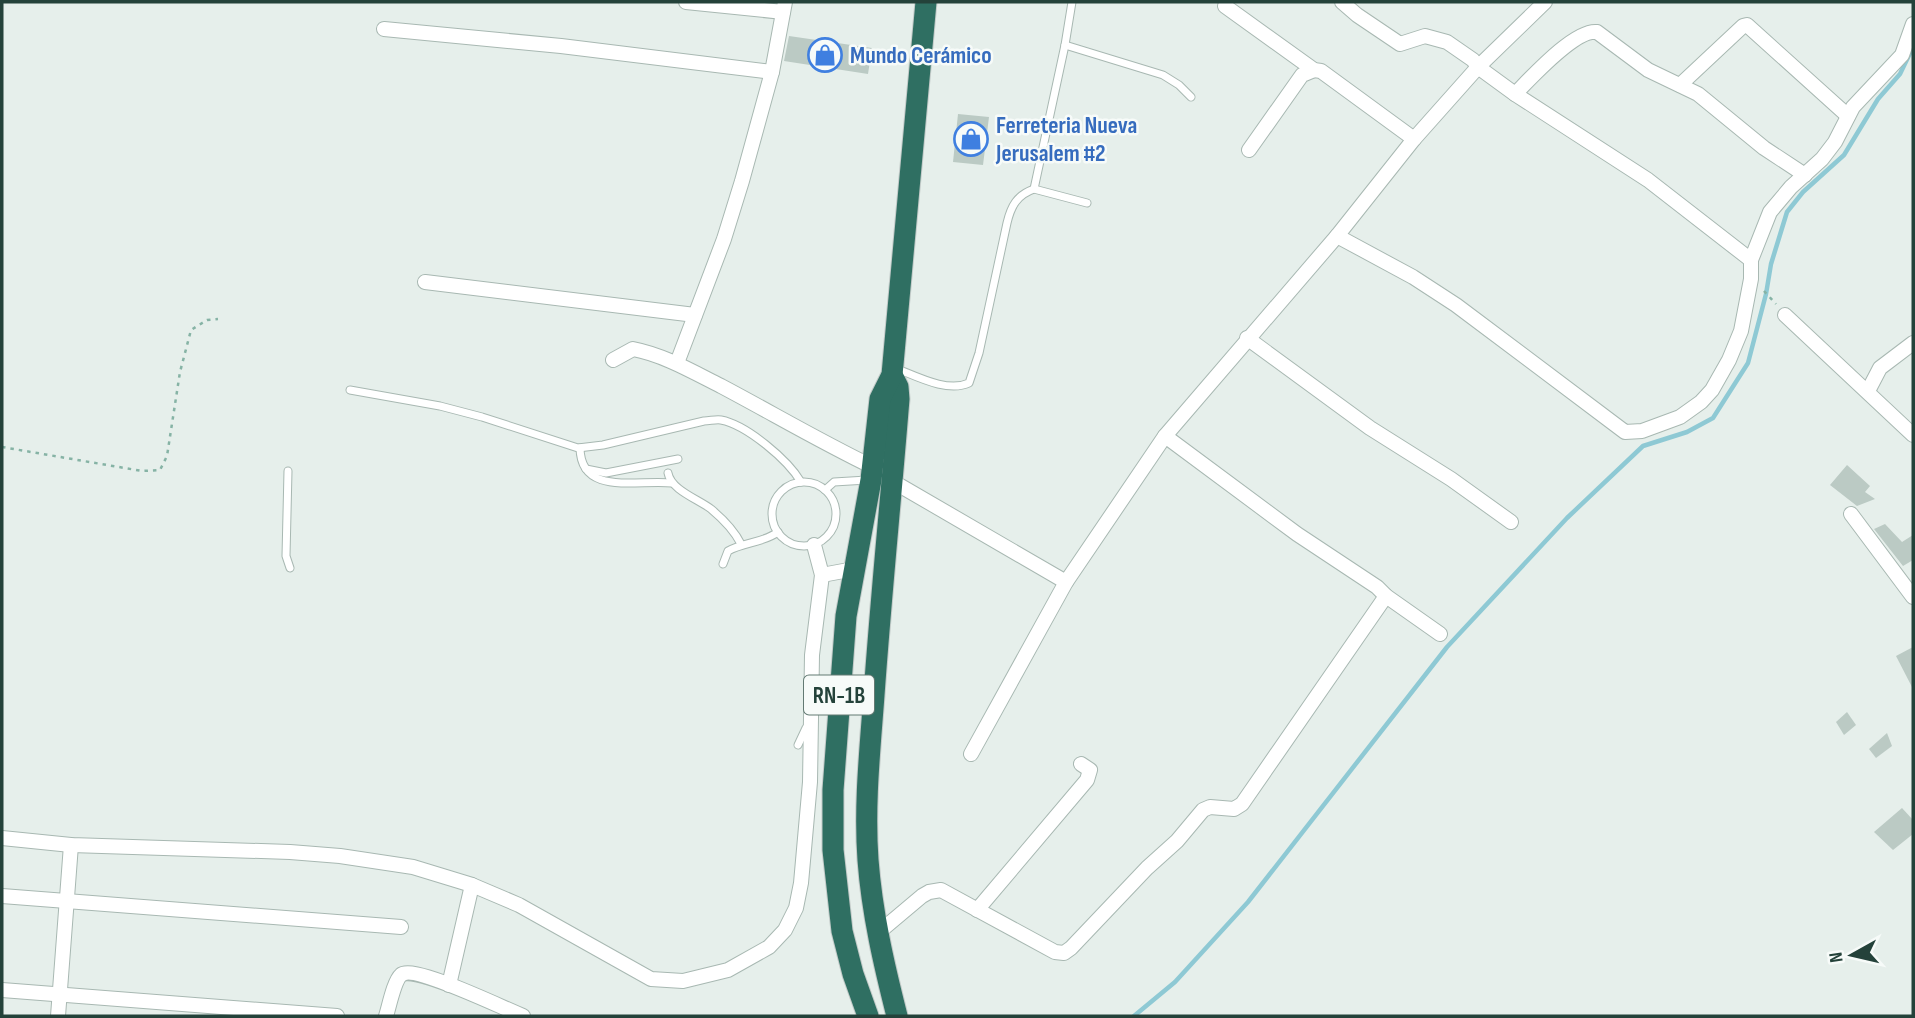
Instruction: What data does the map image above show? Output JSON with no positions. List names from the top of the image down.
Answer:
{
  "streets": {
    "highway": ["RN-1B"]
  },
  "places": {
    "shop": ["Mundo Cerámico", "Ferreteria Nueva Jerusalem #2"]
  },
  "north": "left"
}
